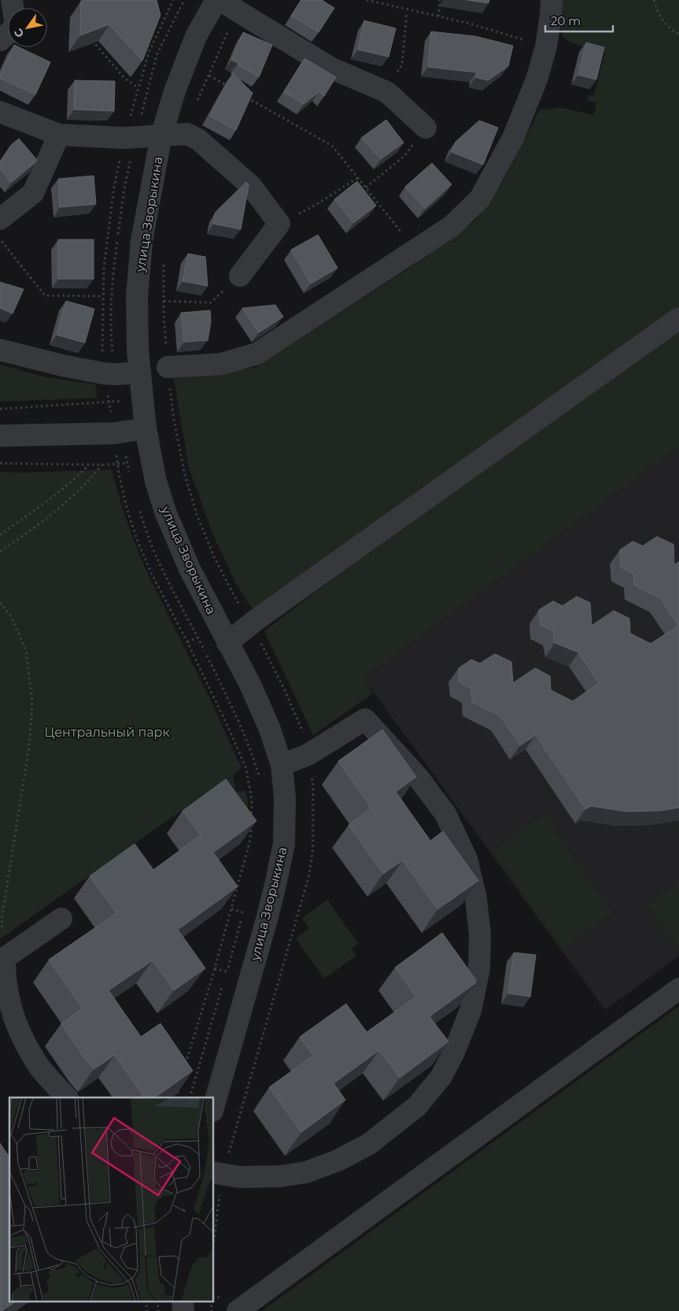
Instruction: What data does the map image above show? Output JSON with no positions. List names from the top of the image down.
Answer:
{
  "streets": {
    "street": ["улица Зворыкина"]
  },
  "parks": ["Центральный парк"],
  "scale_bar": "20 m",
  "north": "bottom left"
}
